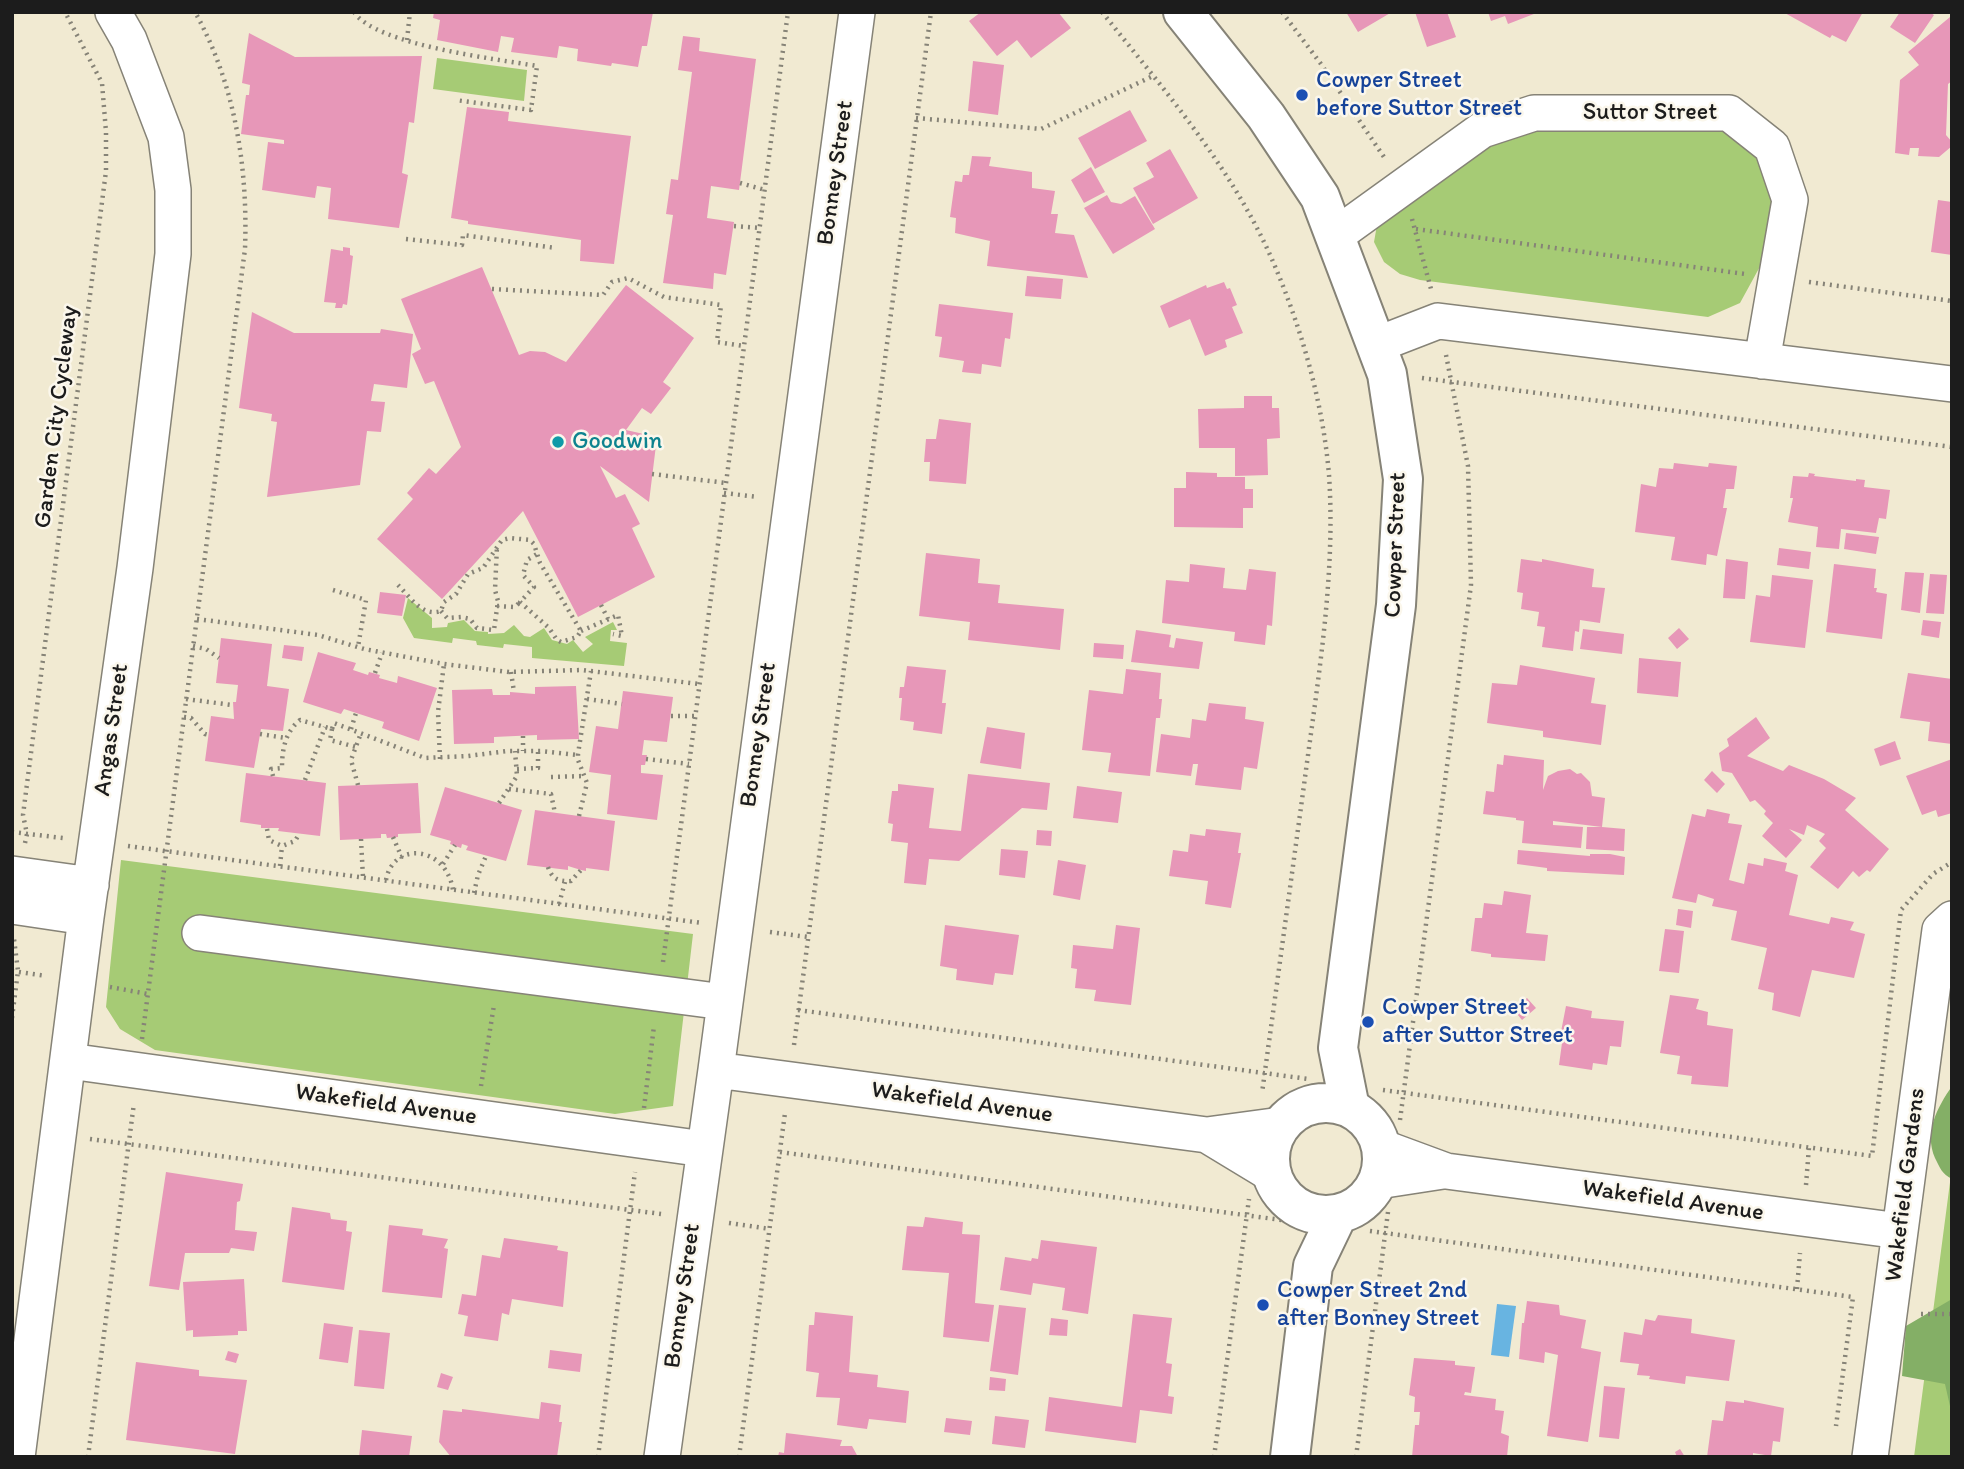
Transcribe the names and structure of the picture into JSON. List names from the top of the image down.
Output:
{
  "streets": {
    "street": [
      "Suttor Street",
      "Bonney Street",
      "Cowper Street",
      "Angas Street",
      "Wakefield Avenue",
      "Wakefield Gardens"
    ],
    "path": ["Garden City Cycleway"]
  },
  "crossings": [
    ["Suttor Street", "Cowper Street"],
    ["Bonney Street", "Wakefield Avenue"],
    ["Cowper Street", "Wakefield Avenue"],
    ["Angas Street", "Wakefield Avenue"],
    ["Wakefield Avenue", "Wakefield Gardens"]
  ],
  "places": [
    "Cowper Street before Suttor Street",
    "Goodwin",
    "Cowper Street after Suttor Street",
    "Cowper Street 2nd after Bonney Street"
  ]
}
